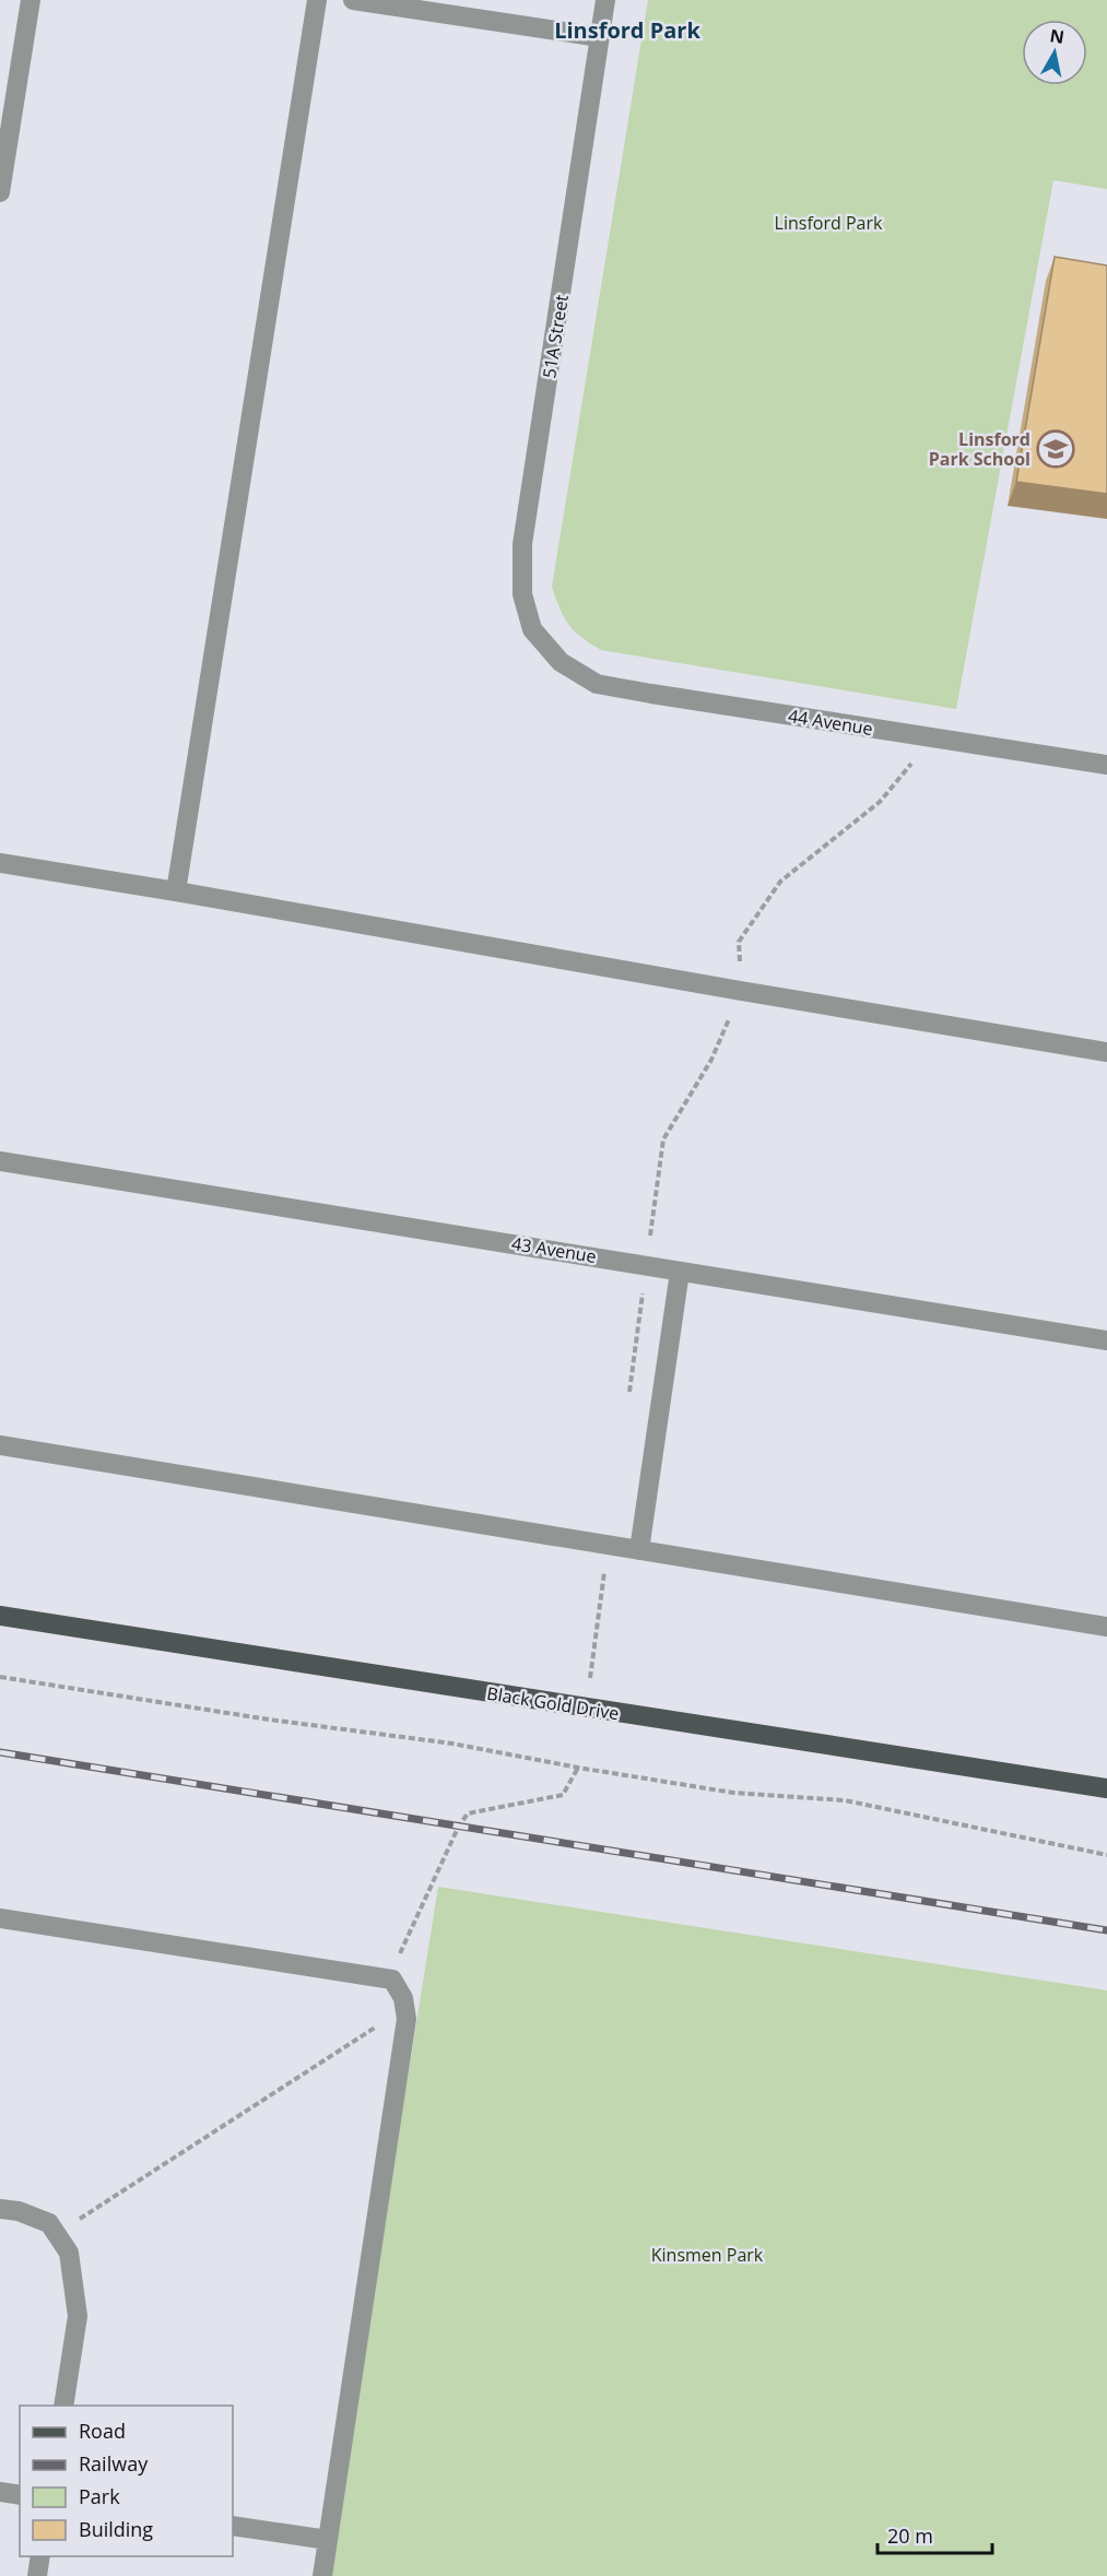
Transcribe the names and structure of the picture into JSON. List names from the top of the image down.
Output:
{
  "streets": {
    "main road": ["Black Gold Drive"],
    "street": ["51A Street", "44 Avenue", "43 Avenue"]
  },
  "crossings": [
    ["51A Street", "44 Avenue"]
  ],
  "districts": ["Linsford Park"],
  "parks": ["Linsford Park", "Kinsmen Park"],
  "places": {
    "school or university": ["Linsford Park School"]
  },
  "legend": [
    "Road",
    "Railway",
    "Park",
    "Building"
  ],
  "scale_bar": "20 m",
  "north": "top"
}
